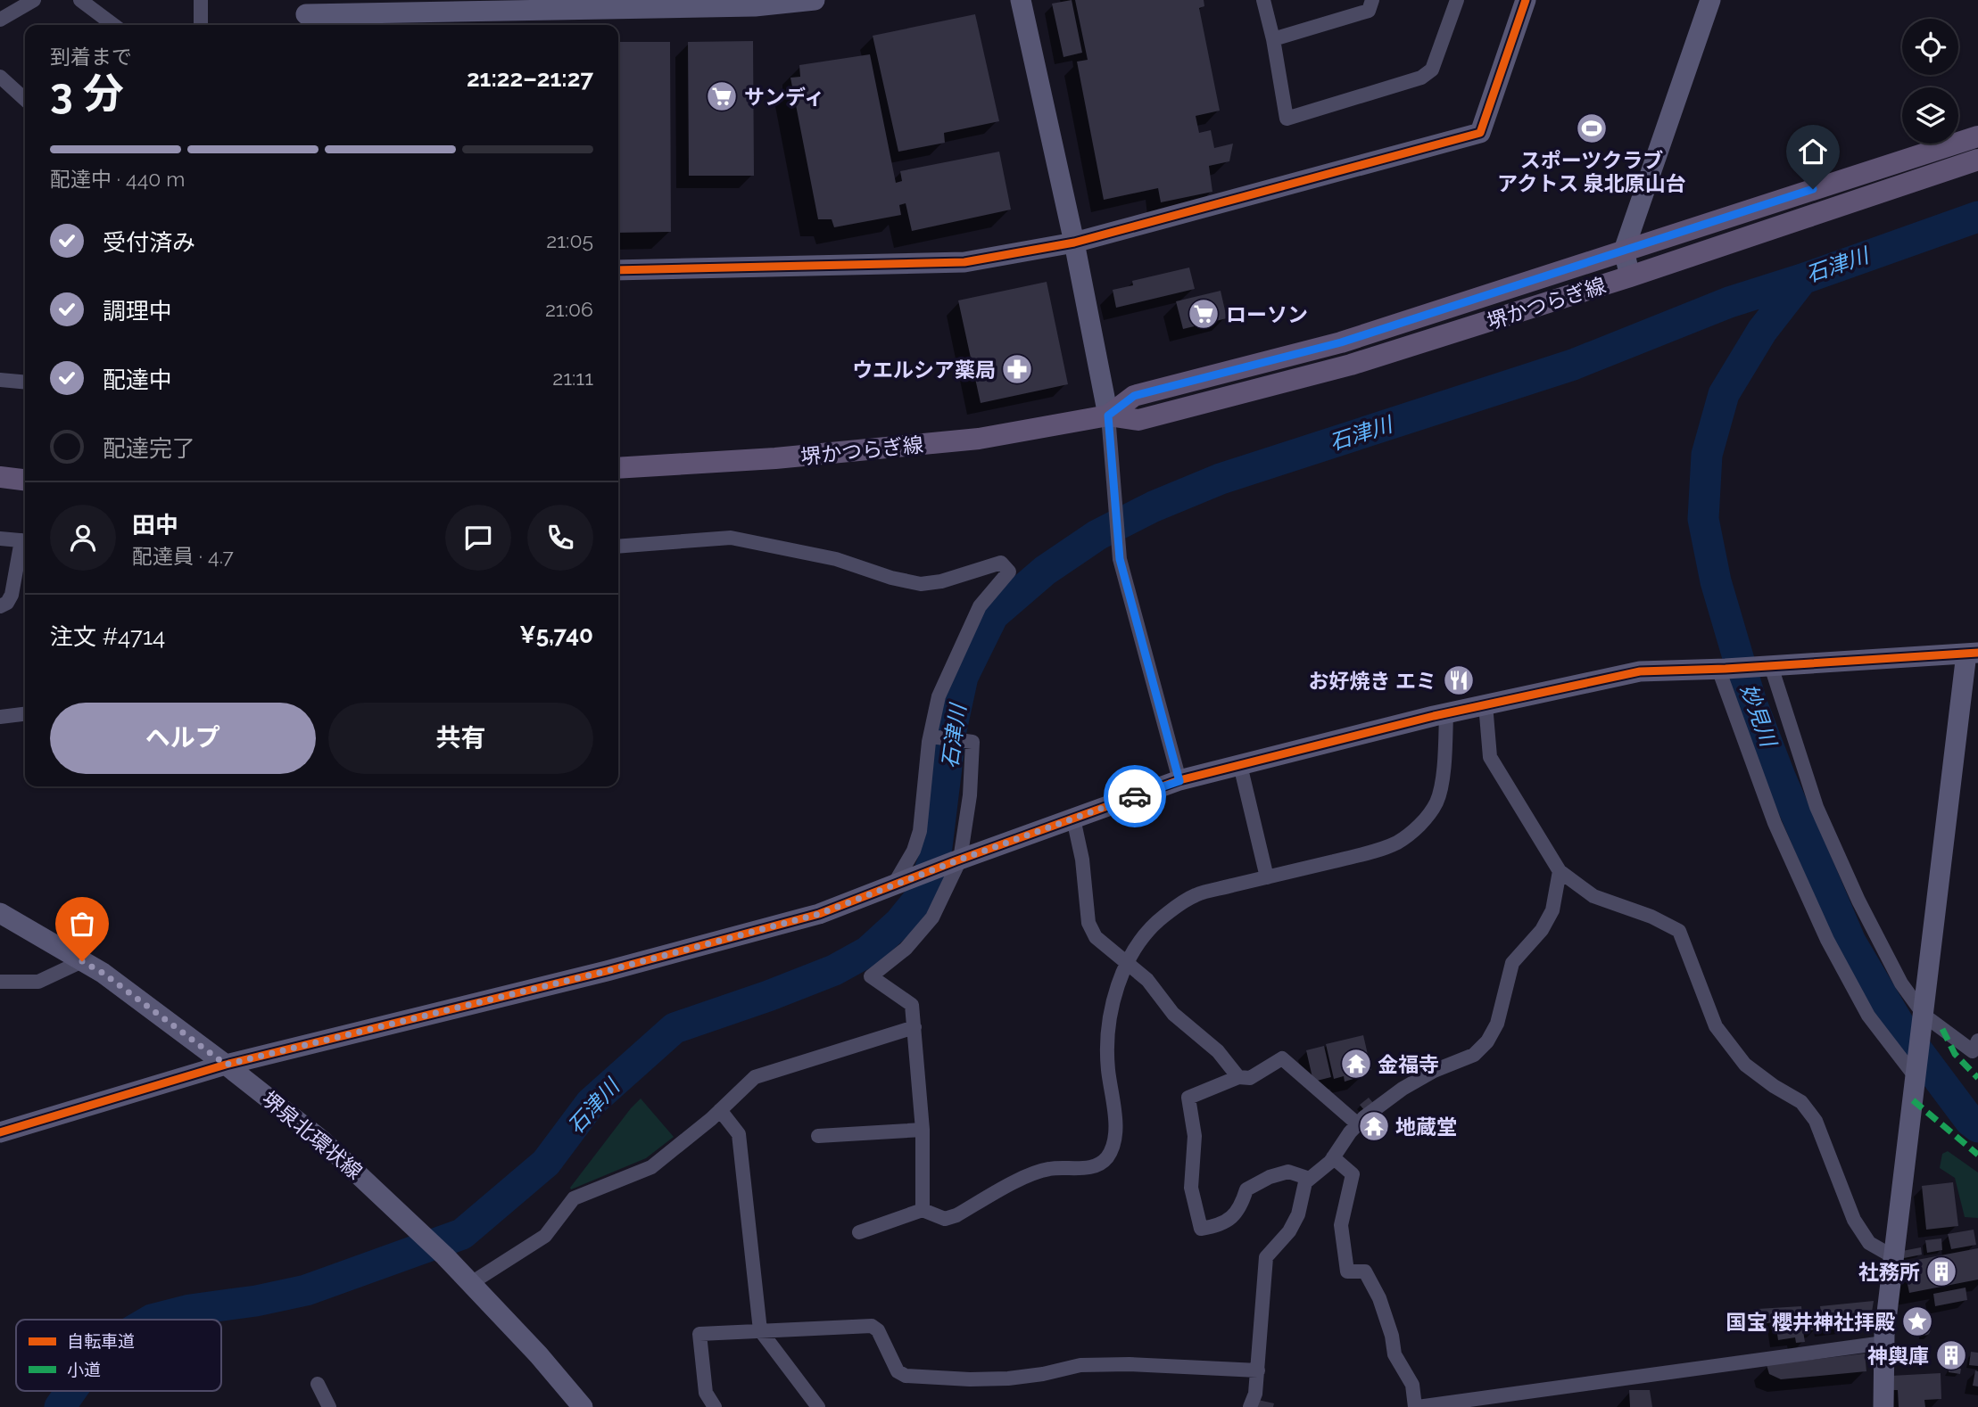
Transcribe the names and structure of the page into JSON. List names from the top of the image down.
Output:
{
  "streets": {
    "main road": ["堺かつらぎ線"],
    "street": ["堺泉北環状線"]
  },
  "water": ["石津川", "妙見川"],
  "places": {
    "supermarket": ["サンディ", "ローソン"],
    "sports": ["スポーツクラブ アクトス 泉北原山台"],
    "pharmacy": ["ウエルシア薬局"],
    "restaurant": ["お好焼き エミ"],
    "temple": ["金福寺", "地蔵堂"],
    "building": ["社務所", "神輿庫"],
    "place": ["国宝 櫻井神社拝殿"]
  },
  "legend": ["自転車道", "小道"],
  "page": {
    "heading": ["3 分", "到着まで", "21:22–21:27"],
    "panel": [
      "田中",
      "配達員 · 4.7",
      "注文 #4714",
      "¥5,740"
    ],
    "bar": "配達中 · 440 m",
    "list": [
      ["受付済み", "21:05"],
      ["調理中", "21:06"],
      ["配達中", "21:11"],
      "配達完了"
    ],
    "buttons": ["ヘルプ", "共有"]
  }
}
